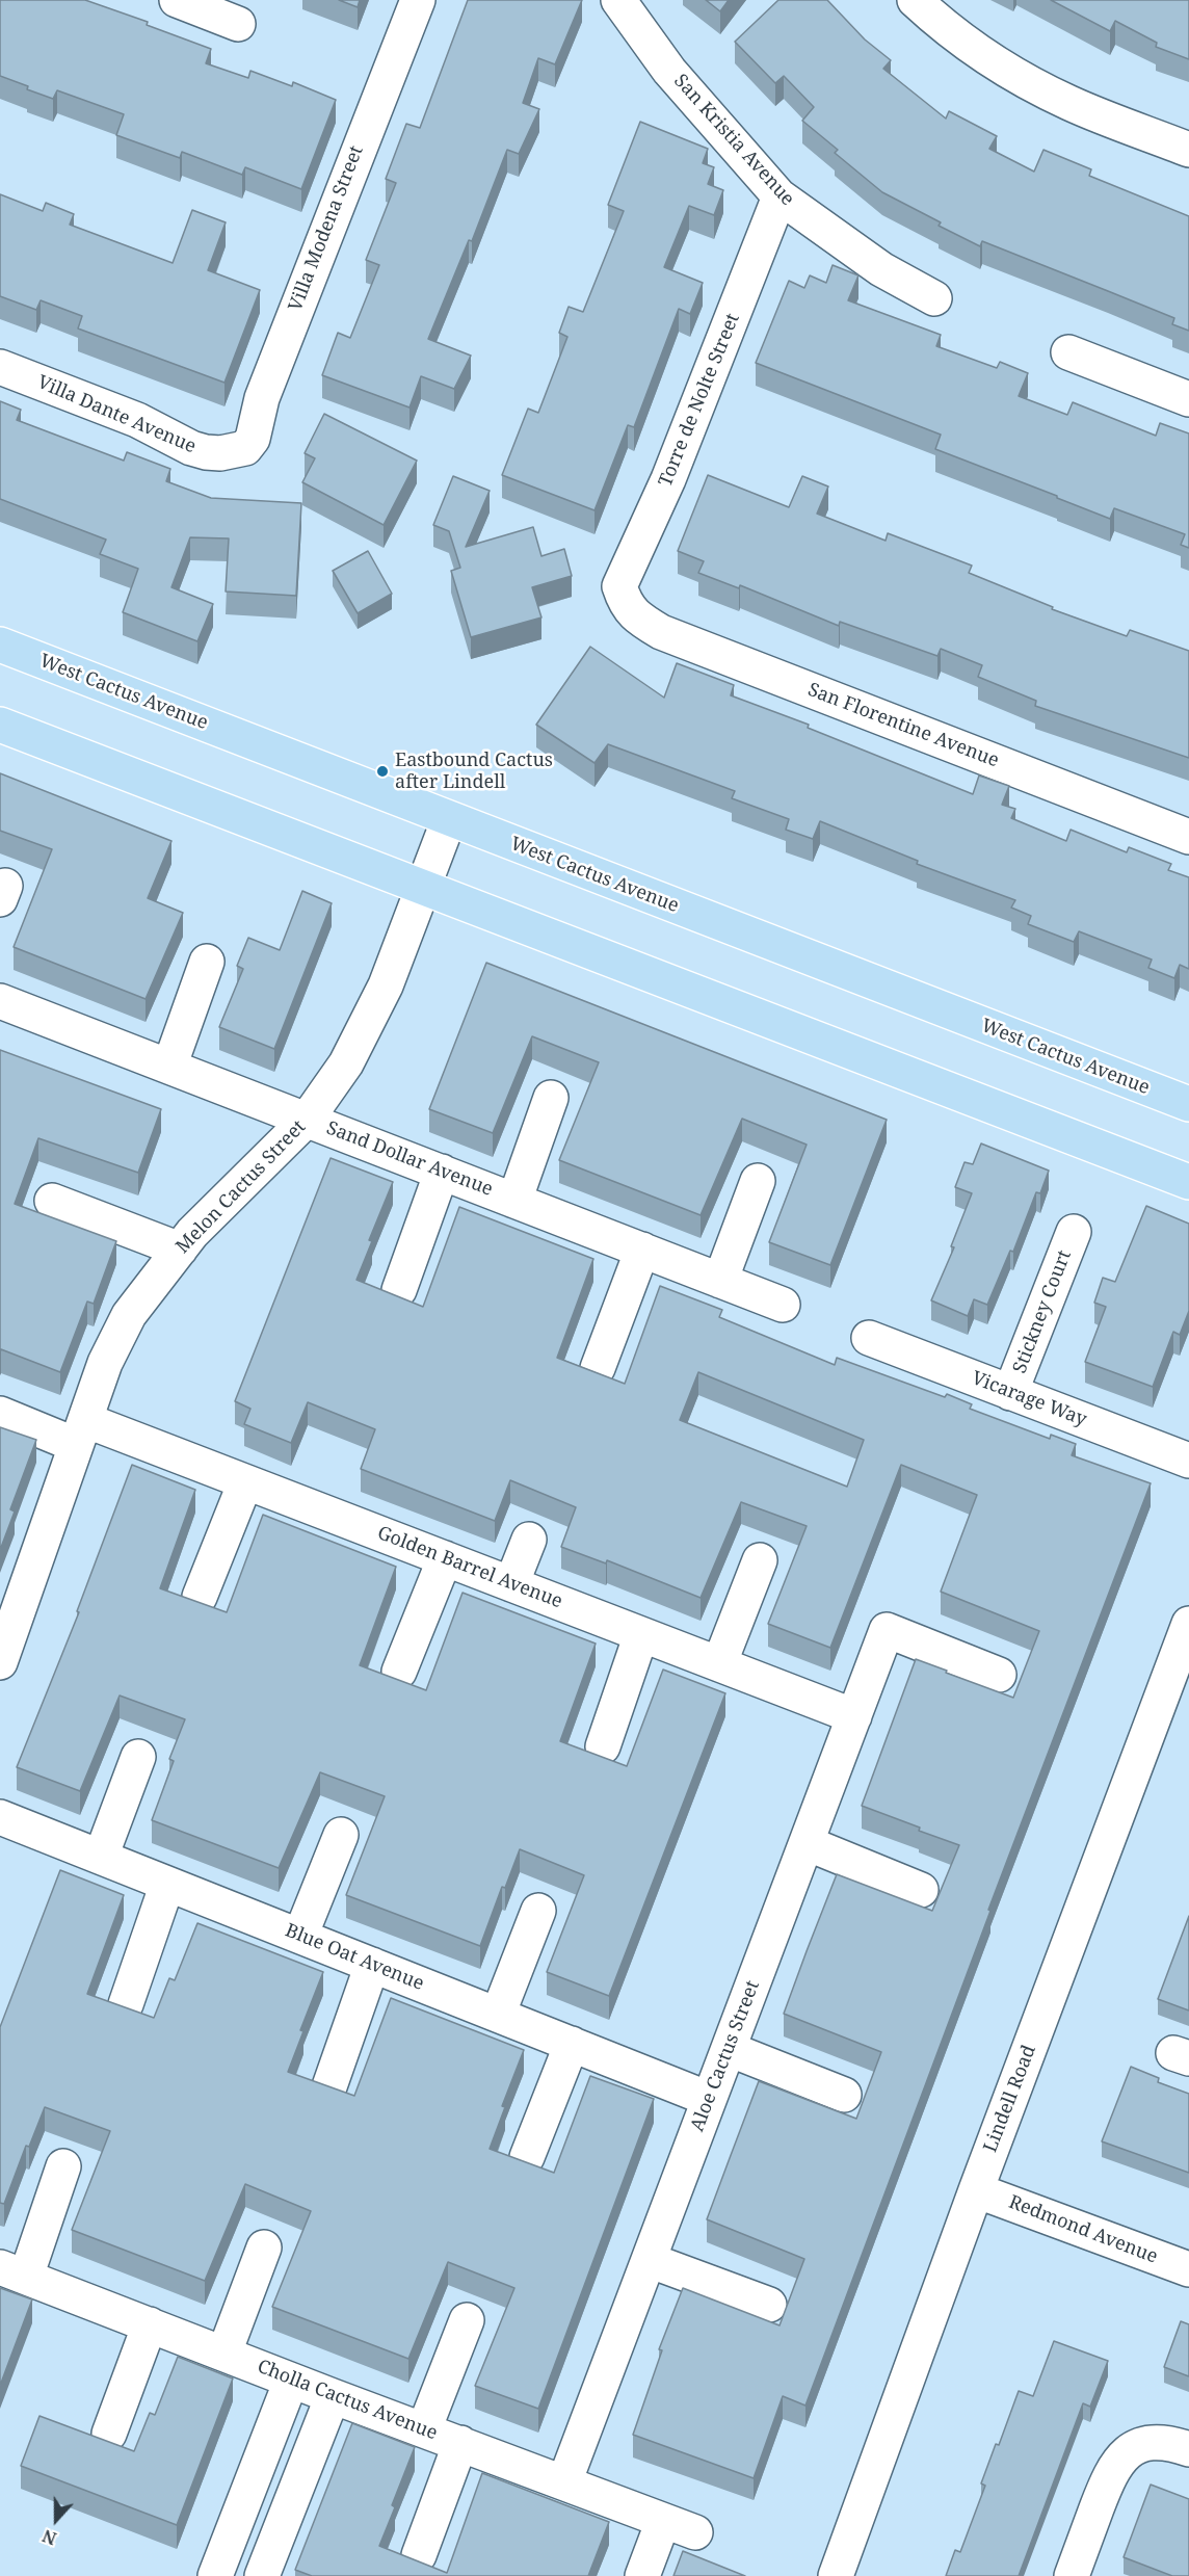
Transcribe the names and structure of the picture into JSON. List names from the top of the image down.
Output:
{
  "streets": {
    "main road": ["West Cactus Avenue"],
    "street": [
      "San Kristia Avenue",
      "Villa Modena Street",
      "Torre de Nolte Street",
      "Villa Dante Avenue",
      "San Florentine Avenue",
      "Sand Dollar Avenue",
      "Melon Cactus Street",
      "Stickney Court",
      "Vicarage Way",
      "Golden Barrel Avenue",
      "Blue Oat Avenue",
      "Aloe Cactus Street",
      "Lindell Road",
      "Redmond Avenue",
      "Cholla Cactus Avenue"
    ]
  },
  "crossings": [
    ["San Kristia Avenue", "Torre de Nolte Street"],
    ["Villa Modena Street", "Villa Dante Avenue"],
    ["Torre de Nolte Street", "San Florentine Avenue"],
    ["West Cactus Avenue", "Melon Cactus Street"],
    ["Sand Dollar Avenue", "Melon Cactus Street"],
    ["Melon Cactus Street", "Golden Barrel Avenue"],
    ["Stickney Court", "Vicarage Way"],
    ["Golden Barrel Avenue", "Aloe Cactus Street"],
    ["Blue Oat Avenue", "Aloe Cactus Street"],
    ["Aloe Cactus Street", "Cholla Cactus Avenue"],
    ["Lindell Road", "Redmond Avenue"]
  ],
  "places": ["Eastbound Cactus after Lindell"],
  "north": "bottom"
}
